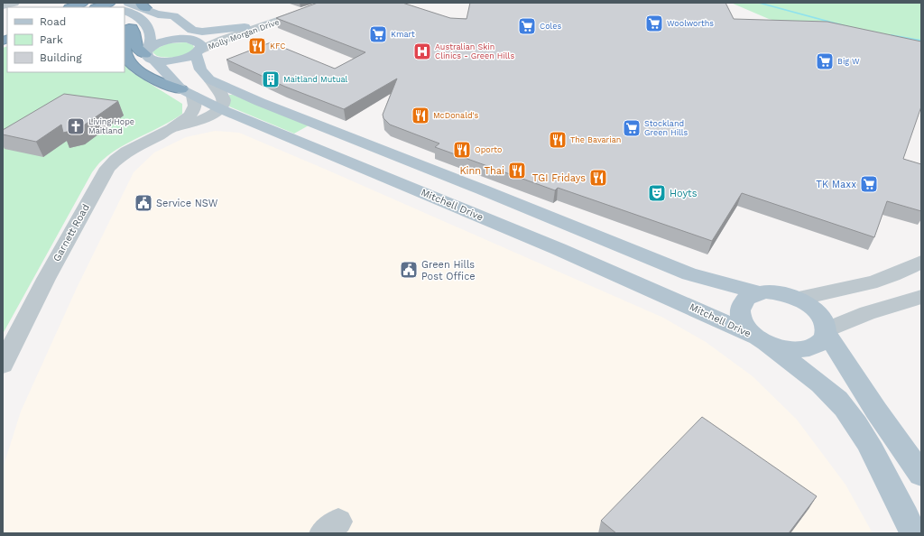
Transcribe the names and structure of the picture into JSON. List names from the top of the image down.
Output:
{
  "streets": {
    "main road": ["Mitchell Drive"],
    "street": ["Molly Morgan Drive", "Garnett Road"]
  },
  "crossings": [
    ["Mitchell Drive", "Garnett Road"]
  ],
  "places": {
    "supermarket": [
      "Woolworths",
      "Coles",
      "Kmart",
      "Big W",
      "Stockland Green Hills",
      "TK Maxx"
    ],
    "restaurant": [
      "KFC",
      "McDonald's",
      "The Bavarian",
      "Oporto",
      "Kinn Thai",
      "TGI Fridays"
    ],
    "hospital": ["Australian Skin Clinics - Green Hills"],
    "building": ["Maitland Mutual"],
    "church": ["Living Hope Maitland"],
    "theatre": ["Hoyts"],
    "public building": ["Service NSW", "Green Hills Post Office"]
  },
  "legend": ["Road", "Park", "Building"]
}
